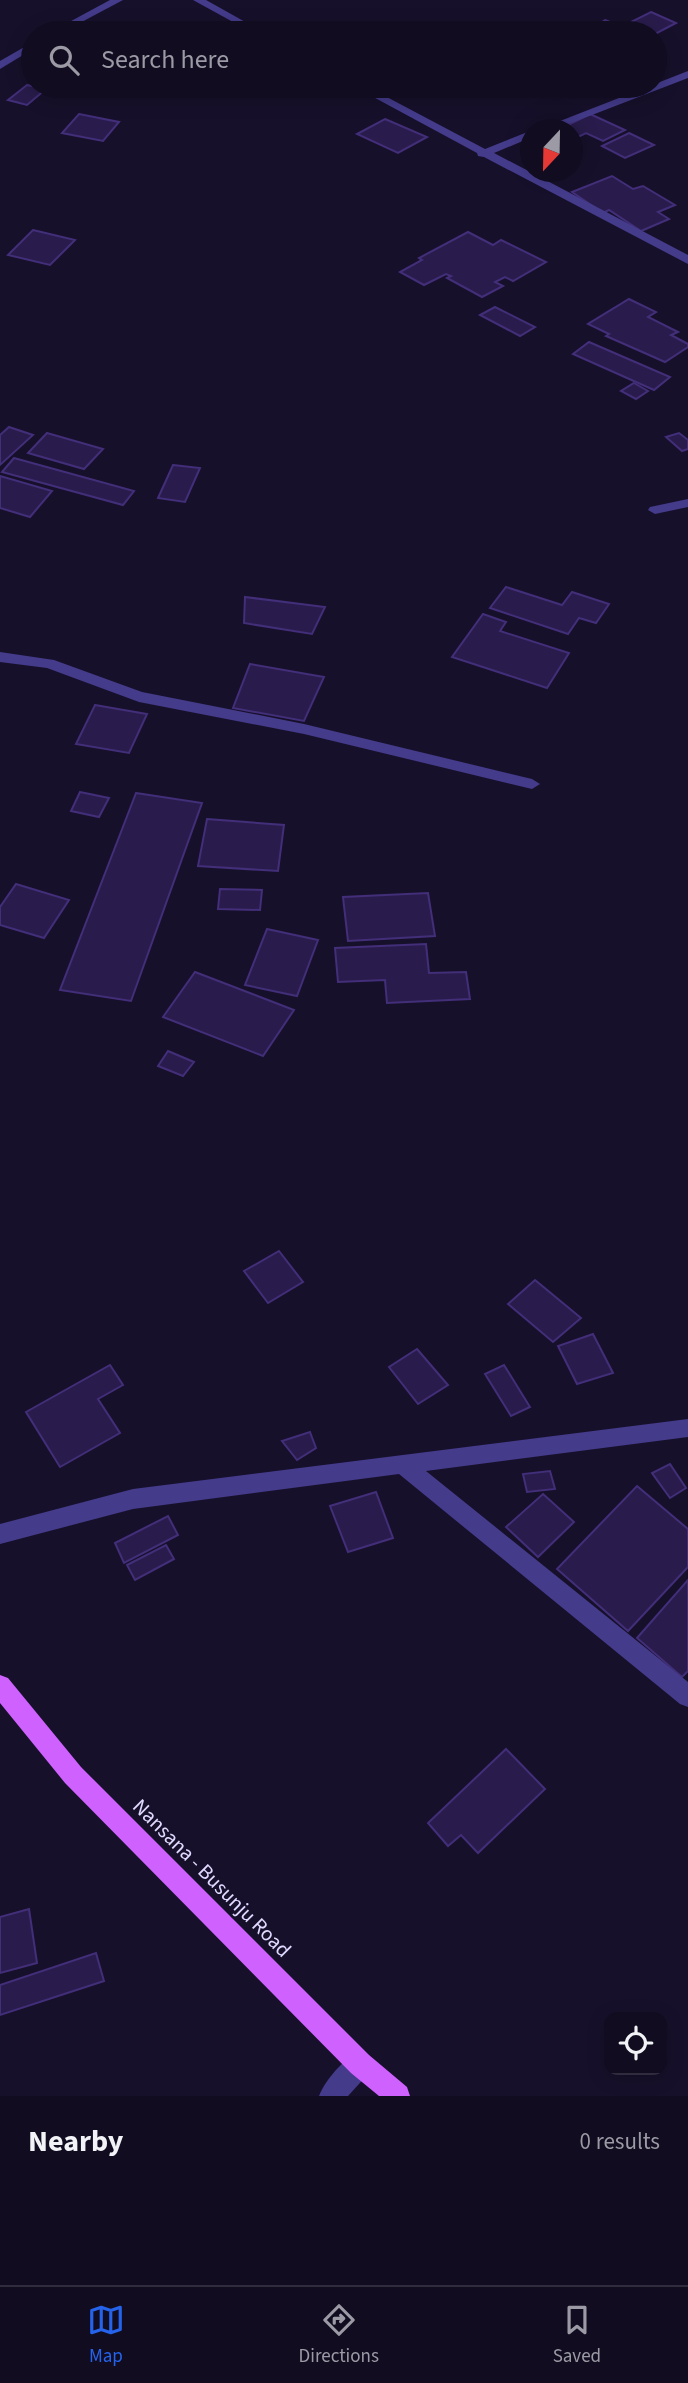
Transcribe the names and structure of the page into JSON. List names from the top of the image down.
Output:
{
  "streets": {
    "main road": ["Nansana - Busunju Road"]
  },
  "north": "bottom",
  "page": {
    "search": "Search here",
    "heading": ["Nearby", "0 results"],
    "nav": ["Map", "Directions", "Saved"]
  }
}
